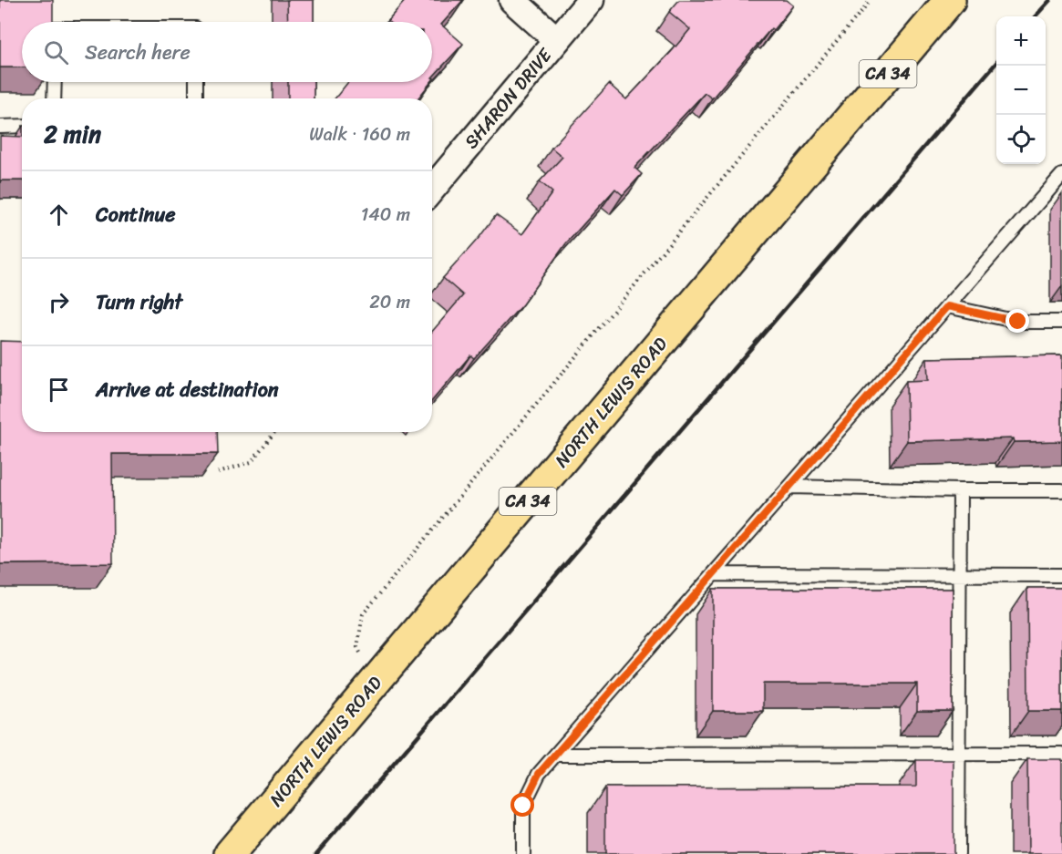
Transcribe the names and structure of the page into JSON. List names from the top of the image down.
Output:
{
  "streets": {
    "main road": ["CA 34", "NORTH LEWIS ROAD"],
    "street": ["SHARON DRIVE"]
  },
  "page": {
    "map_buttons": ["+", "−"],
    "search": "Search here",
    "heading": ["2 min", "Walk · 160 m"],
    "list": [
      ["Continue", "140 m"],
      ["Turn right", "20 m"],
      "Arrive at destination"
    ]
  }
}
